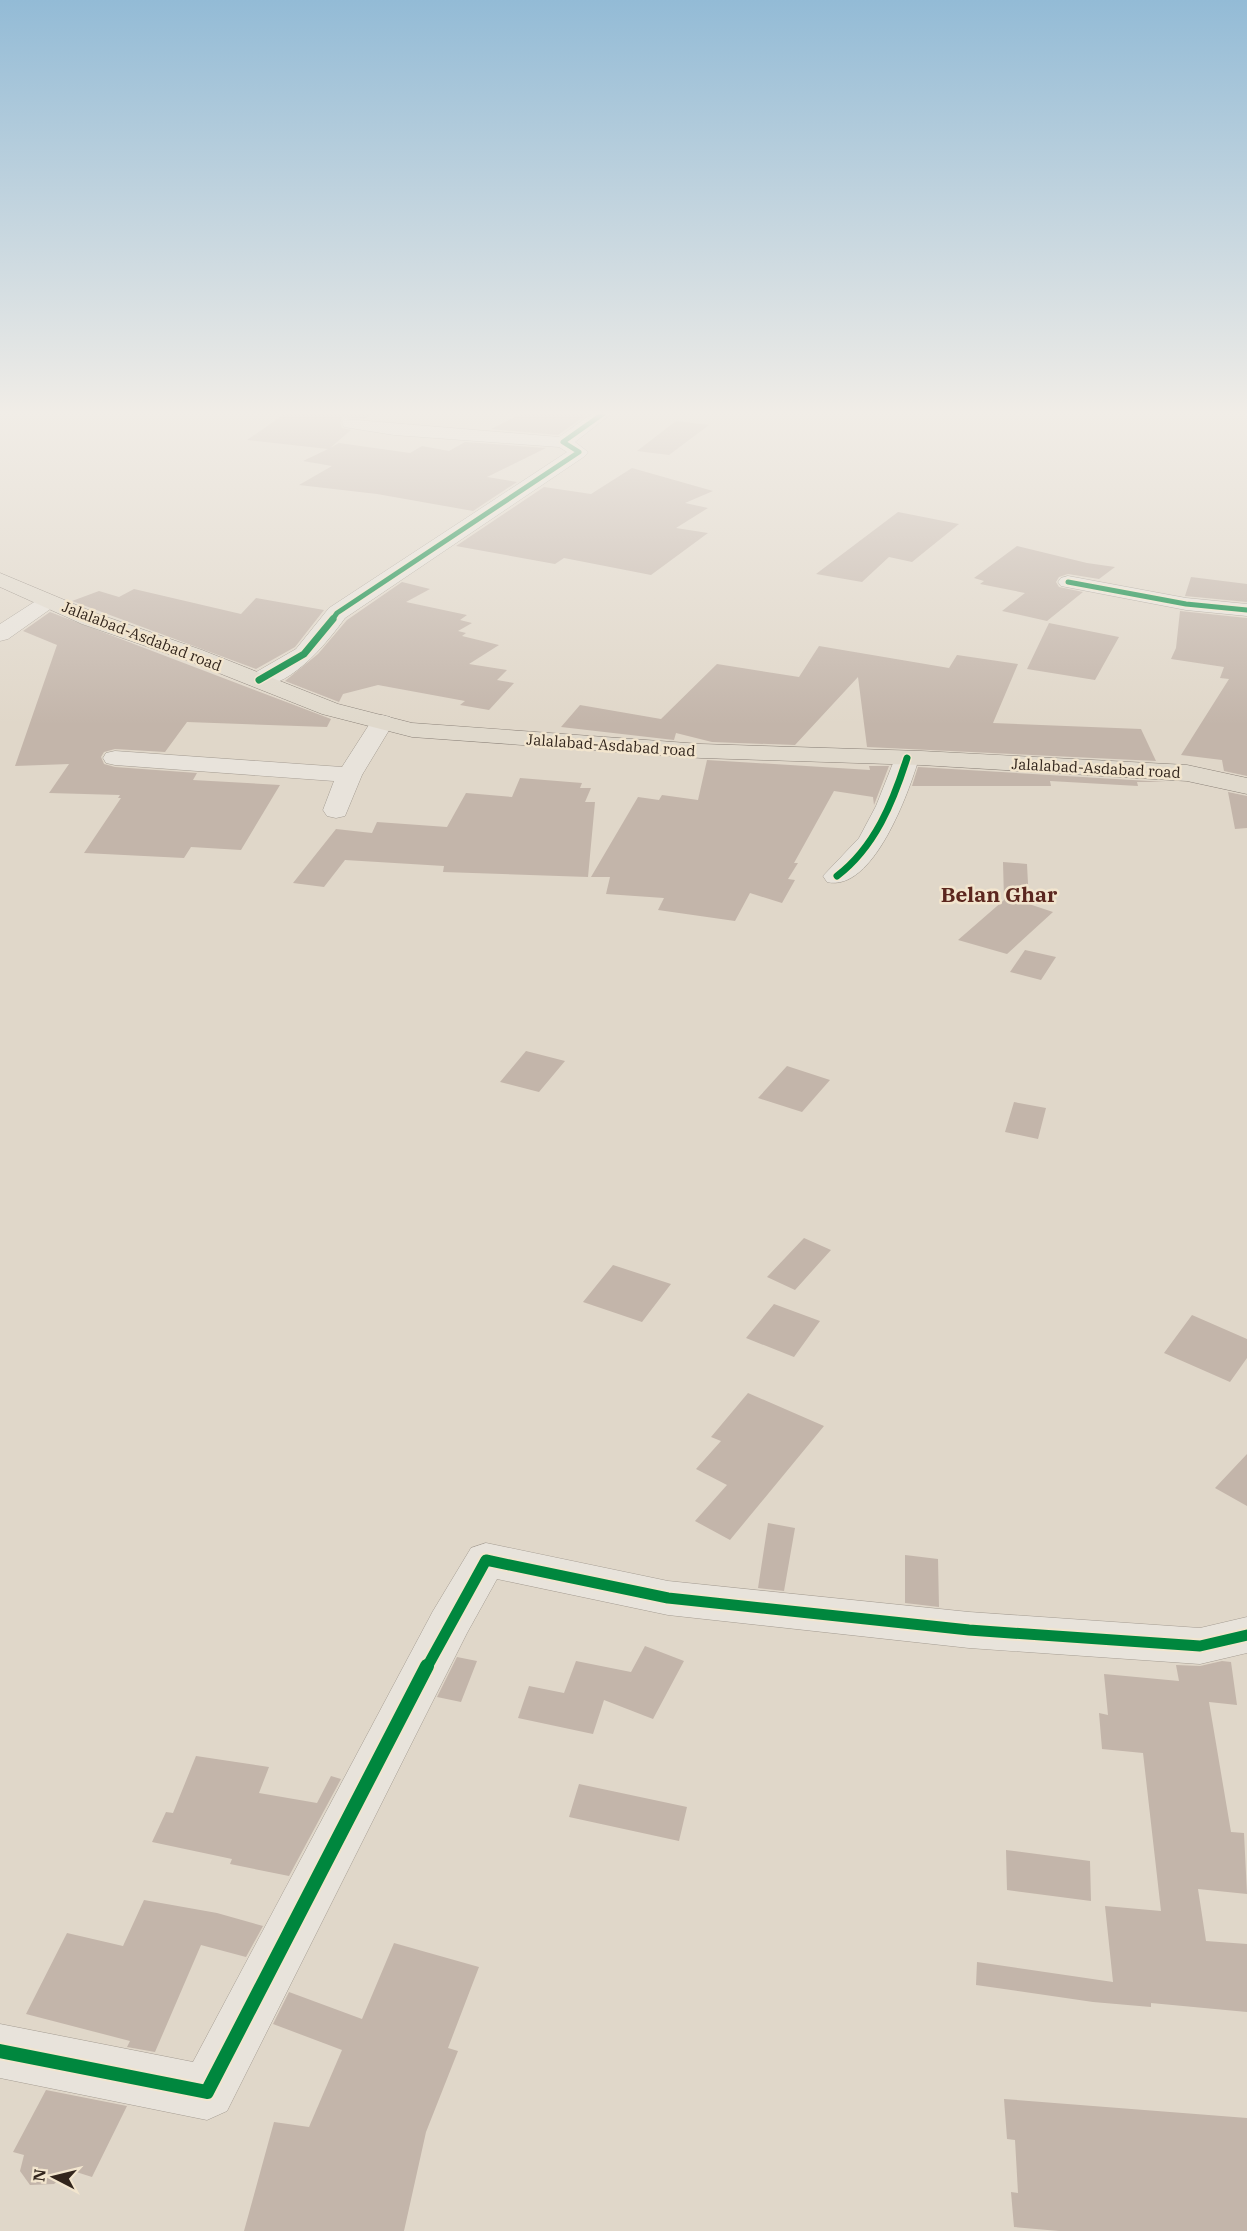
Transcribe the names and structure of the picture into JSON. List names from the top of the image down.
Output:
{
  "streets": {
    "main road": ["Jalalabad-Asdabad road"]
  },
  "districts": ["Belan Ghar"],
  "north": "left"
}
